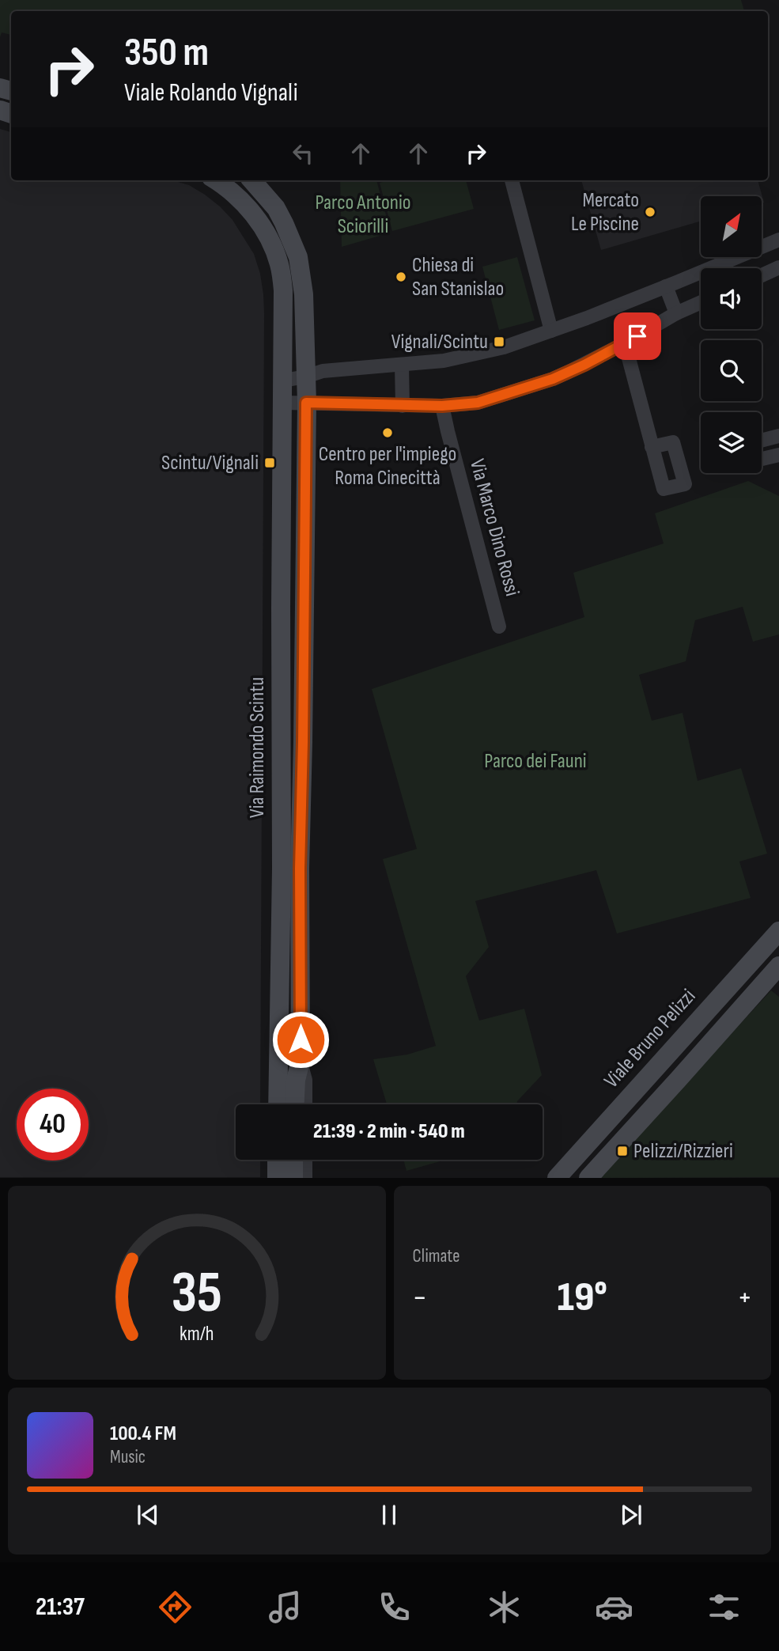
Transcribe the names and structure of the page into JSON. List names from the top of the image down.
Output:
{
  "streets": {
    "street": ["Via Marco Dino Rossi", "Via Raimondo Scintu", "Viale Bruno Pelizzi"]
  },
  "parks": ["Parco Antonio Sciorilli", "Parco dei Fauni"],
  "places": {
    "other": ["Mercato Le Piscine", "Chiesa di San Stanislao", "Centro per l'impiego Roma Cinecittà"],
    "transit": ["Vignali/Scintu", "Scintu/Vignali", "Pelizzi/Rizzieri"]
  },
  "north": "top right",
  "page": {
    "turn": ["350 m", "Viale Rolando Vignali"],
    "limit": "40",
    "trip": "21:39 · 2 min · 540 m",
    "tile": "Climate",
    "heat": ["−", "19°", "+"],
    "song": ["100.4 FM", "Music"],
    "tabs": "21:37",
    "gauge": ["35", "km/h"]
  }
}
